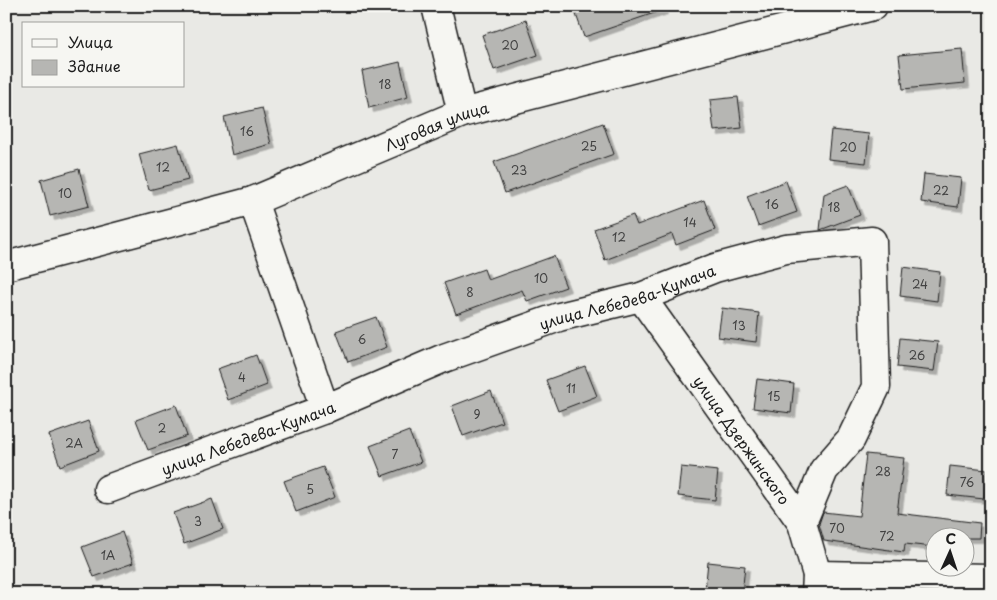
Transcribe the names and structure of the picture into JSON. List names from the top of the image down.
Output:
{
  "streets": {
    "street": ["Луговая улица", "улица Лебедева-Кумача", "улица Дзержинского"]
  },
  "crossings": [
    ["улица Лебедева-Кумача", "улица Дзержинского"]
  ],
  "house_numbers": [
    "20",
    "18",
    "16",
    "25",
    "20",
    "12",
    "23",
    "22",
    "10",
    "16",
    "18",
    "14",
    "12",
    "10",
    "24",
    "8",
    "13",
    "6",
    "26",
    "4",
    "11",
    "15",
    "9",
    "2",
    "2А",
    "7",
    "28",
    "76",
    "5",
    "3",
    "70",
    "72",
    "1А"
  ],
  "legend": ["Улица", "Здание"],
  "north": "top"
}
